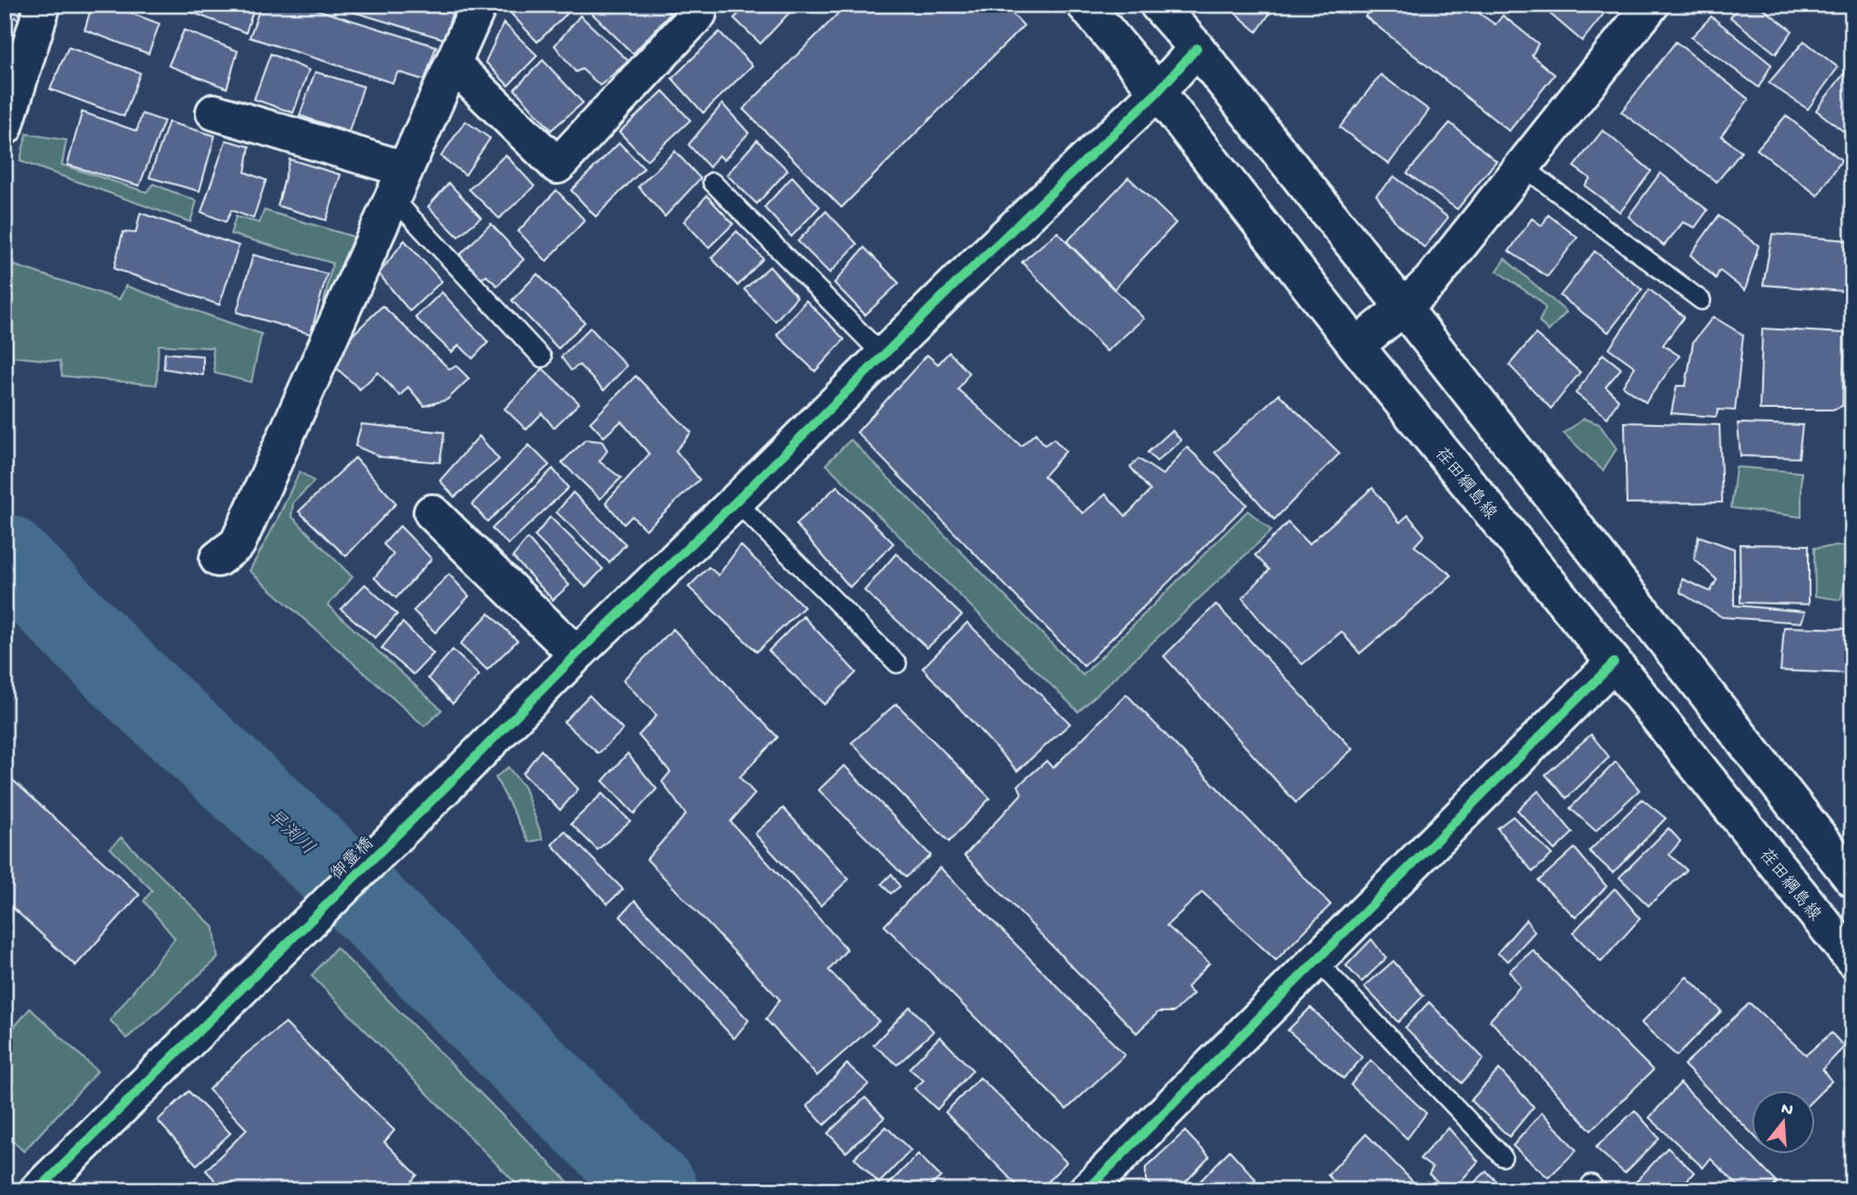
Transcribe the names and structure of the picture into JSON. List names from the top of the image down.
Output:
{
  "streets": {
    "street": ["荏田綱島線", "御霊橋"]
  },
  "crossings": [
    ["荏田綱島線", "御霊橋"]
  ],
  "water": ["早渕川"],
  "north": "top"
}
